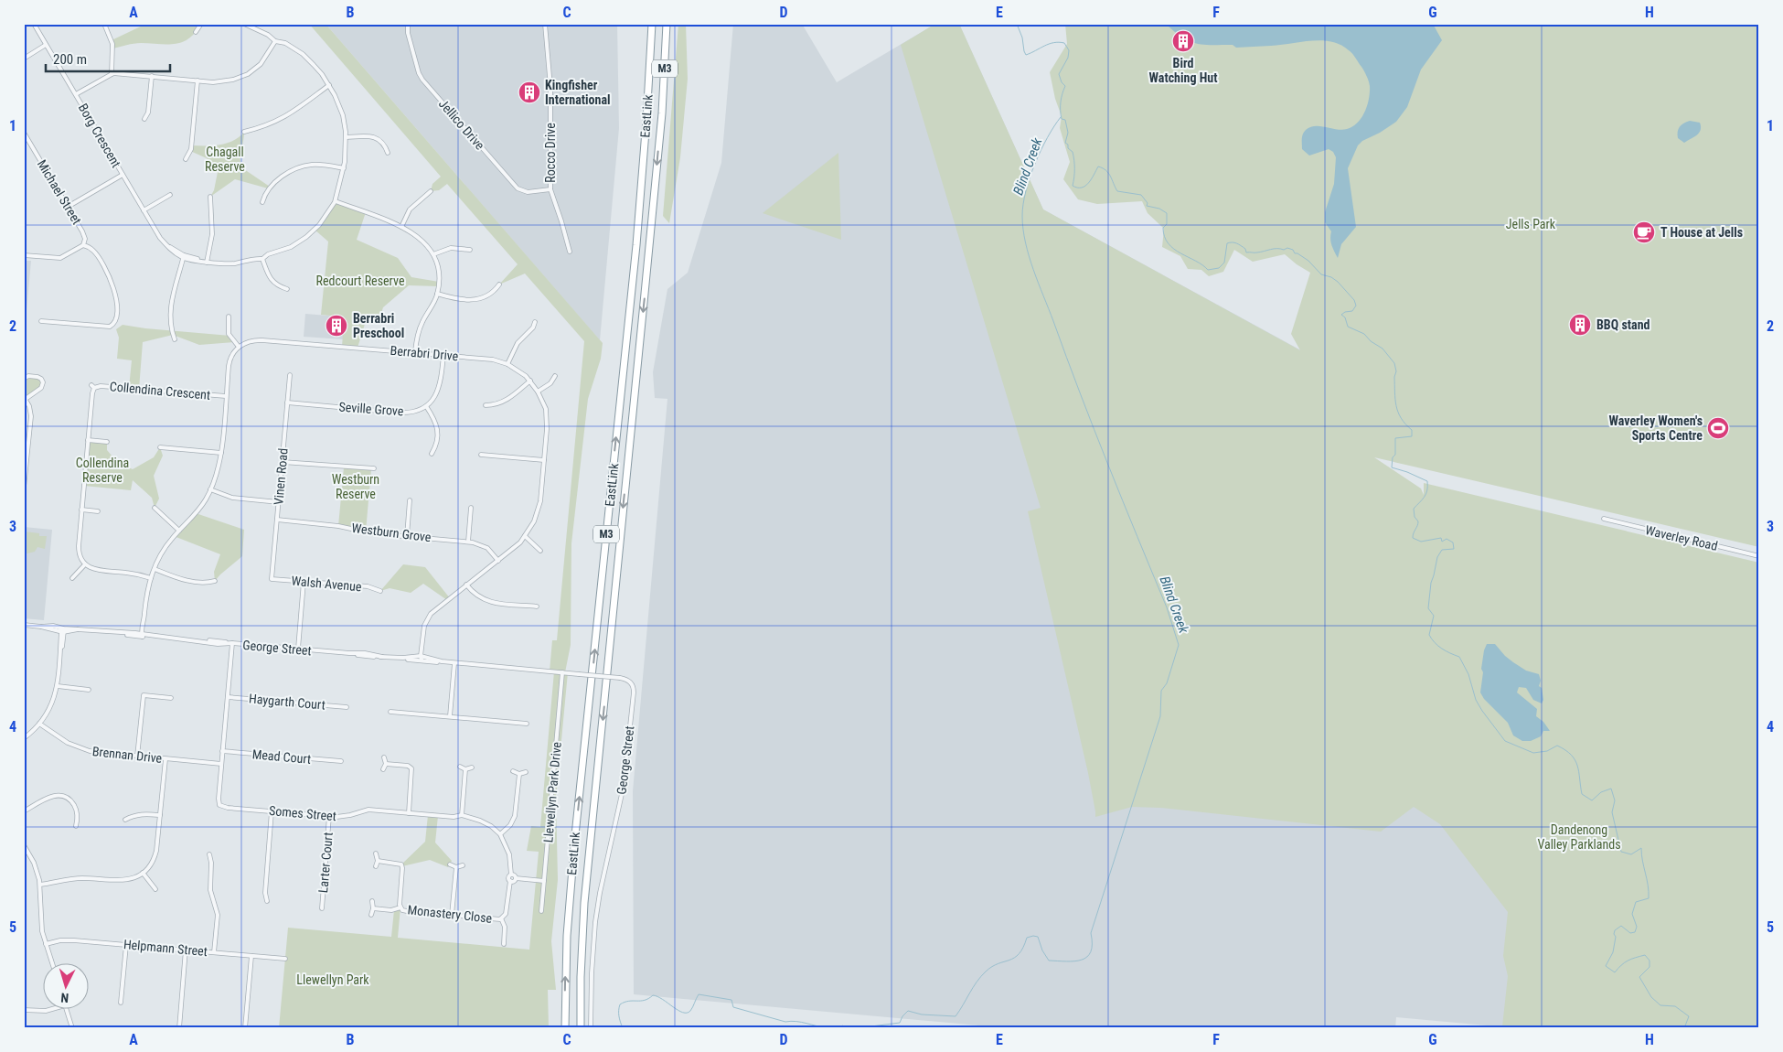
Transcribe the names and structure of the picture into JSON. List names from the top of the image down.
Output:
{
  "streets": {
    "highway": ["M3", "EastLink"],
    "street": [
      "Jellico Drive",
      "Borg Crescent",
      "Rocco Drive",
      "Michael Street",
      "Berrabri Drive",
      "Collendina Crescent",
      "Seville Grove",
      "Vinen Road",
      "Westburn Grove",
      "Waverley Road",
      "Walsh Avenue",
      "George Street",
      "Haygarth Court",
      "Brennan Drive",
      "Mead Court",
      "Llewellyn Park Drive",
      "Somes Street",
      "Larter Court",
      "Monastery Close",
      "Helpmann Street"
    ]
  },
  "crossings": [
    ["Jellico Drive", "Rocco Drive"],
    ["Berrabri Drive", "Westburn Grove"],
    ["Berrabri Drive", "George Street"],
    ["Seville Grove", "Vinen Road"],
    ["Vinen Road", "Westburn Grove"],
    ["Vinen Road", "Walsh Avenue"],
    ["George Street", "Llewellyn Park Drive"],
    ["George Street", "Somes Street"],
    ["Haygarth Court", "Somes Street"],
    ["Brennan Drive", "Somes Street"],
    ["Mead Court", "Somes Street"],
    ["Somes Street", "Larter Court"],
    ["Somes Street", "Monastery Close"]
  ],
  "water": ["Blind Creek"],
  "parks": [
    "Chagall Reserve",
    "Jells Park",
    "Redcourt Reserve",
    "Collendina Reserve",
    "Westburn Reserve",
    "Dandenong Valley Parklands",
    "Llewellyn Park"
  ],
  "places": {
    "building": [
      "Bird Watching Hut",
      "Kingfisher International",
      "BBQ stand",
      "Berrabri Preschool"
    ],
    "cafe": ["T House at Jells"],
    "sports": ["Waverley Women's Sports Centre"]
  },
  "scale_bar": "200 m",
  "north": "bottom",
  "grid": {
    "columns": [
      "A",
      "B",
      "C",
      "D",
      "E",
      "F",
      "G",
      "H"
    ],
    "rows": [
      "1",
      "2",
      "3",
      "4",
      "5"
    ]
  }
}
